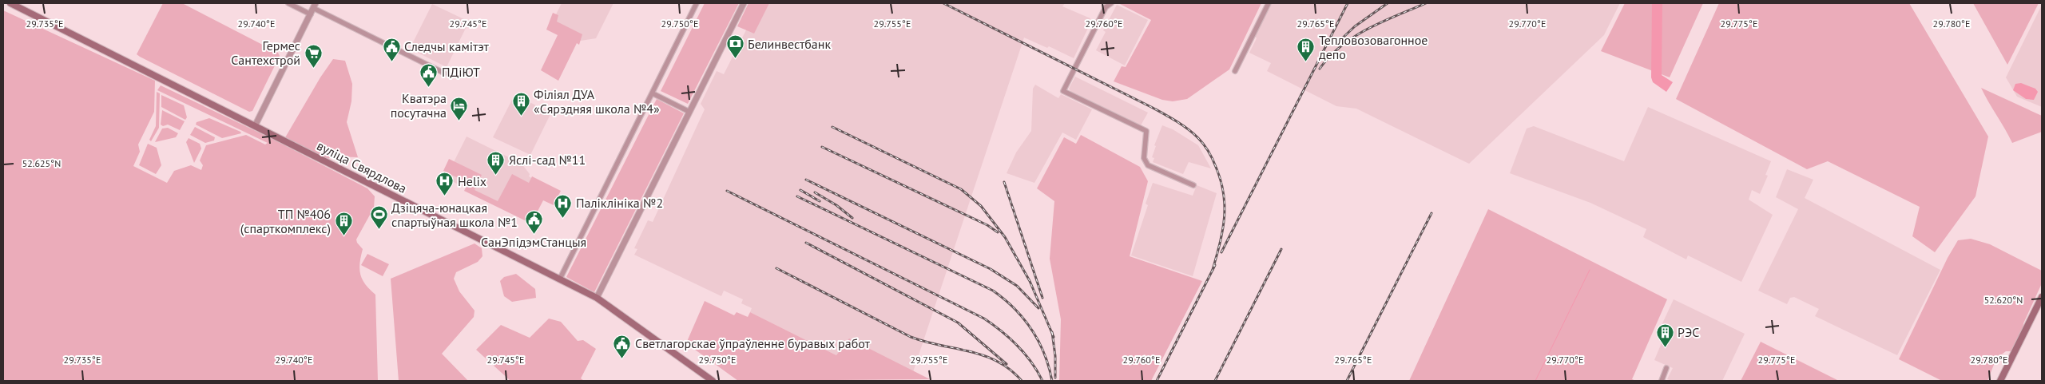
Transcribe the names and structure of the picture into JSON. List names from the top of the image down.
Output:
{
  "streets": {
    "main road": ["вуліца Свярдлова"]
  },
  "places": {
    "bank": ["Белинвестбанк"],
    "public building": [
      "Следчы камітэт",
      "ПДіЮТ",
      "СанЭпідэмСтанцыя",
      "Светлагорскае ўпраўленне буравых работ"
    ],
    "building": [
      "Тепловозовагонное депо",
      "Філіял ДУА «Сярэдняя школа №4»",
      "Яслі-сад №11",
      "ТП №406 (спарткомплекс)",
      "РЭС"
    ],
    "supermarket": ["Гермес Сантехстрой"],
    "hotel": ["Кватэра посутачна"],
    "hospital": ["Helix", "Паліклініка №2"],
    "sports": ["Дзіцяча-юнацкая спартыўная школа №1"]
  },
  "coordinates": [
    "29.735°E",
    "29.740°E",
    "29.745°E",
    "29.750°E",
    "29.755°E",
    "29.760°E",
    "29.765°E",
    "29.770°E",
    "29.775°E",
    "29.780°E",
    "52.625°N",
    "52.620°N"
  ]
}
